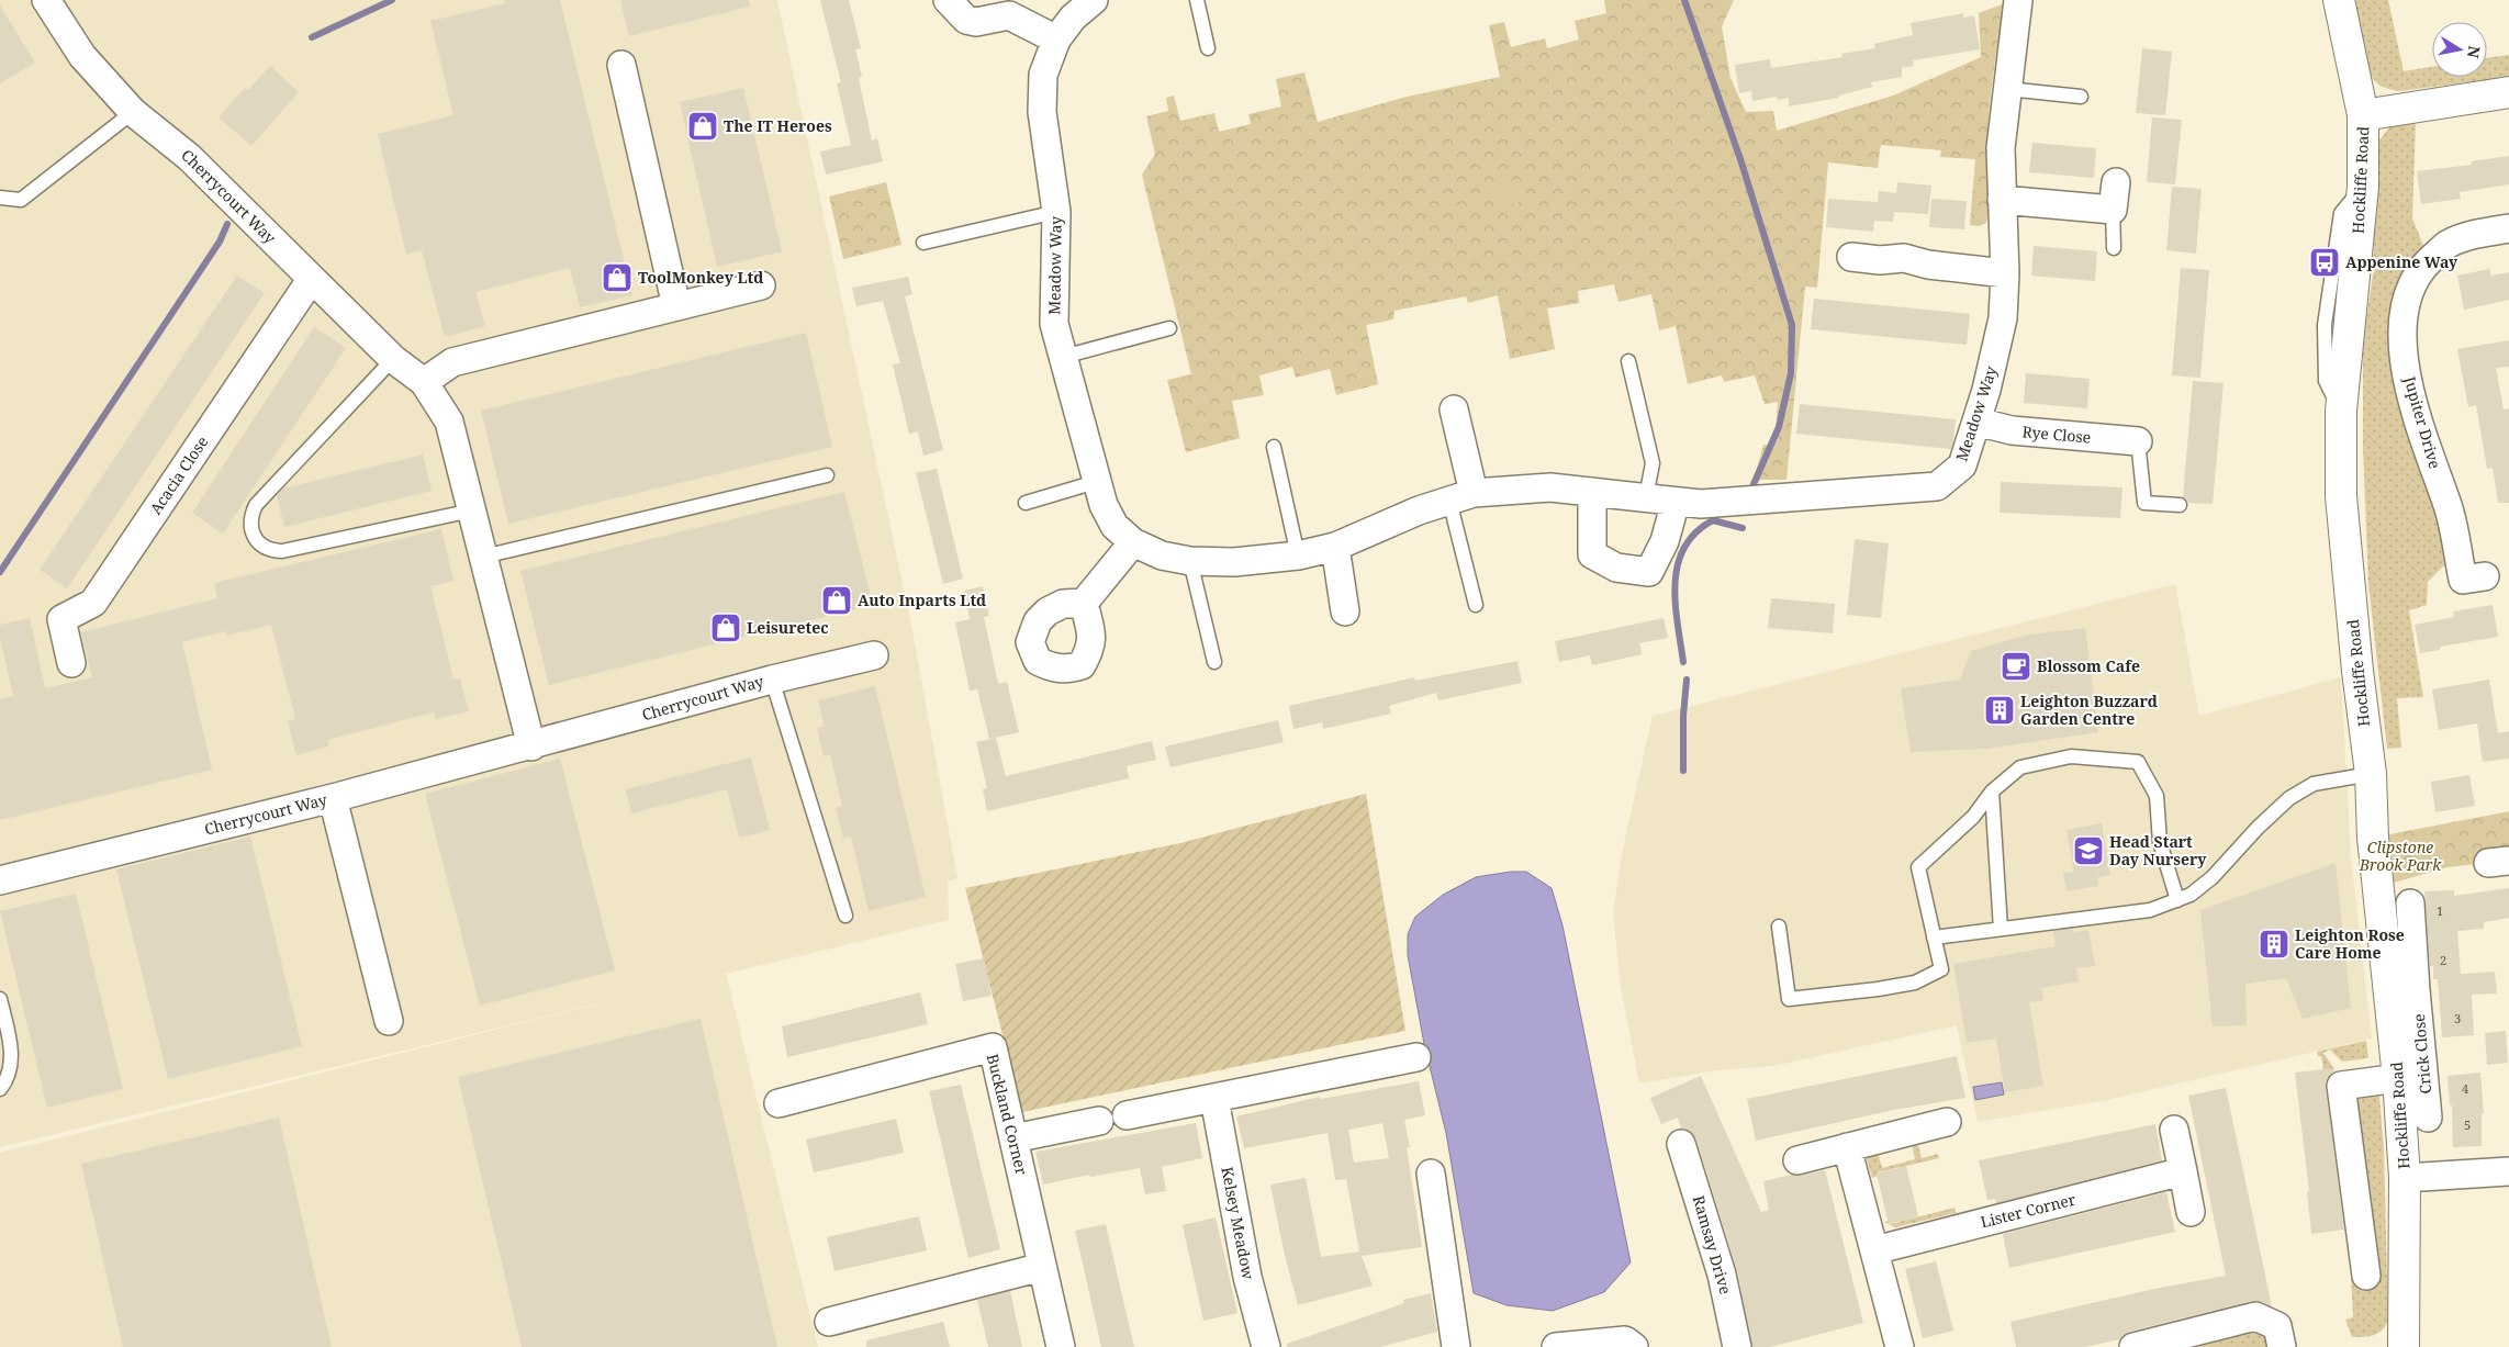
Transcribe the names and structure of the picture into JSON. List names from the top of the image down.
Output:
{
  "streets": {
    "main road": ["Hockliffe Road"],
    "street": [
      "Cherrycourt Way",
      "Meadow Way",
      "Jupiter Drive",
      "Rye Close",
      "Acacia Close",
      "Crick Close",
      "Buckland Corner",
      "Lister Corner",
      "Kelsey Meadow",
      "Ramsay Drive"
    ]
  },
  "crossings": [
    ["Hockliffe Road", "Crick Close"],
    ["Cherrycourt Way", "Acacia Close"],
    ["Meadow Way", "Rye Close"]
  ],
  "parks": ["Clipstone Brook Park"],
  "places": {
    "shop": [
      "The IT Heroes",
      "ToolMonkey Ltd",
      "Auto Inparts Ltd",
      "Leisuretec"
    ],
    "bus stop": ["Appenine Way"],
    "cafe": ["Blossom Cafe"],
    "building": ["Leighton Buzzard Garden Centre", "Leighton Rose Care Home"],
    "school or university": ["Head Start Day Nursery"]
  },
  "house_numbers": [
    "1",
    "2",
    "3",
    "4",
    "5"
  ],
  "north": "right"
}
